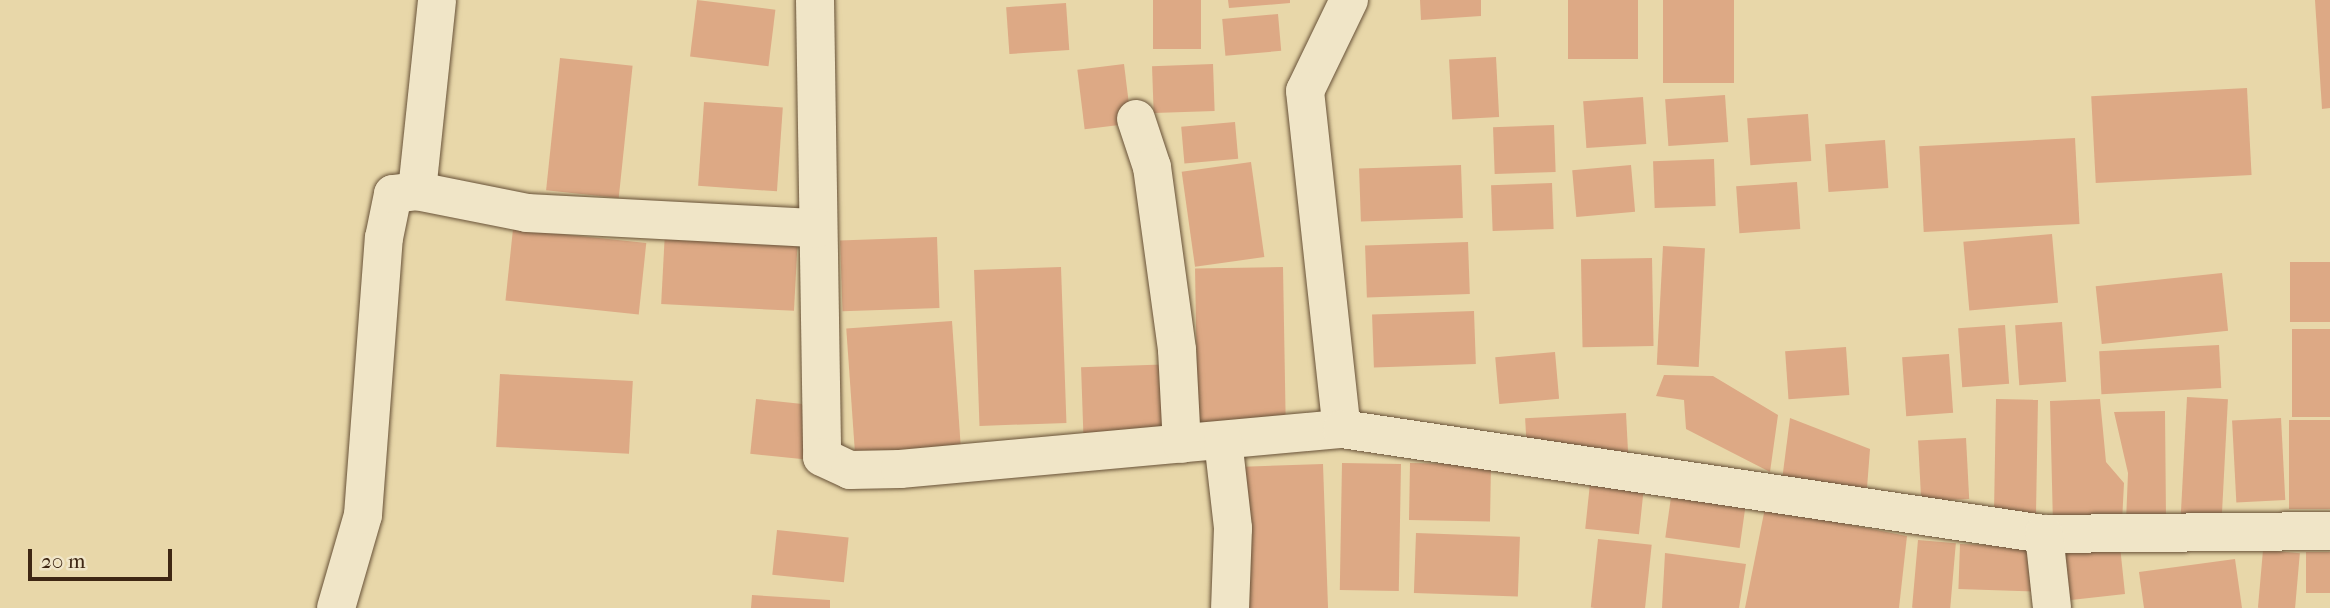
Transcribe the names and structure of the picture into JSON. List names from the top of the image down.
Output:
{
  "scale_bar": "20 m"
}
